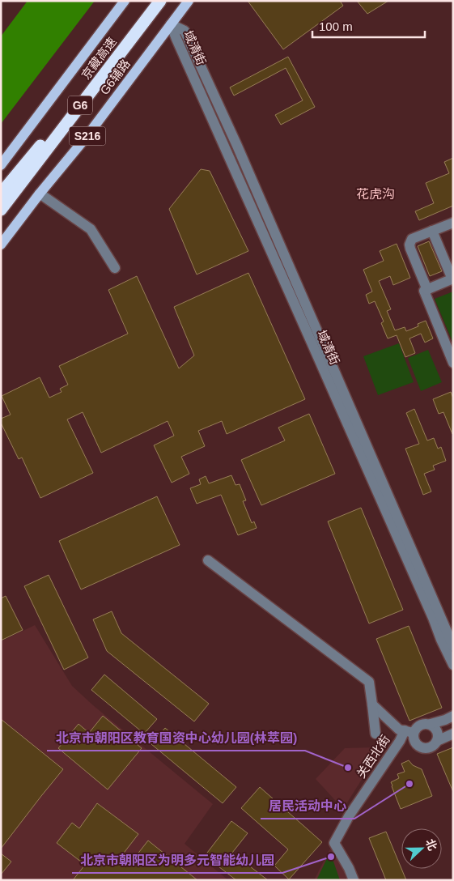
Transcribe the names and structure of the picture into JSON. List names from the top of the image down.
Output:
{
  "streets": {
    "highway": ["京藏高速", "G6"],
    "main road": ["G6辅路", "S216"],
    "street": ["域清街", "关西北街"]
  },
  "crossings": [
    ["域清街", "G6辅路"]
  ],
  "districts": ["花虎沟"],
  "places": ["北京市朝阳区教育国资中心幼儿园(林萃园)", "居民活动中心", "北京市朝阳区为明多元智能幼儿园"],
  "scale_bar": "100 m",
  "north": "right"
}
